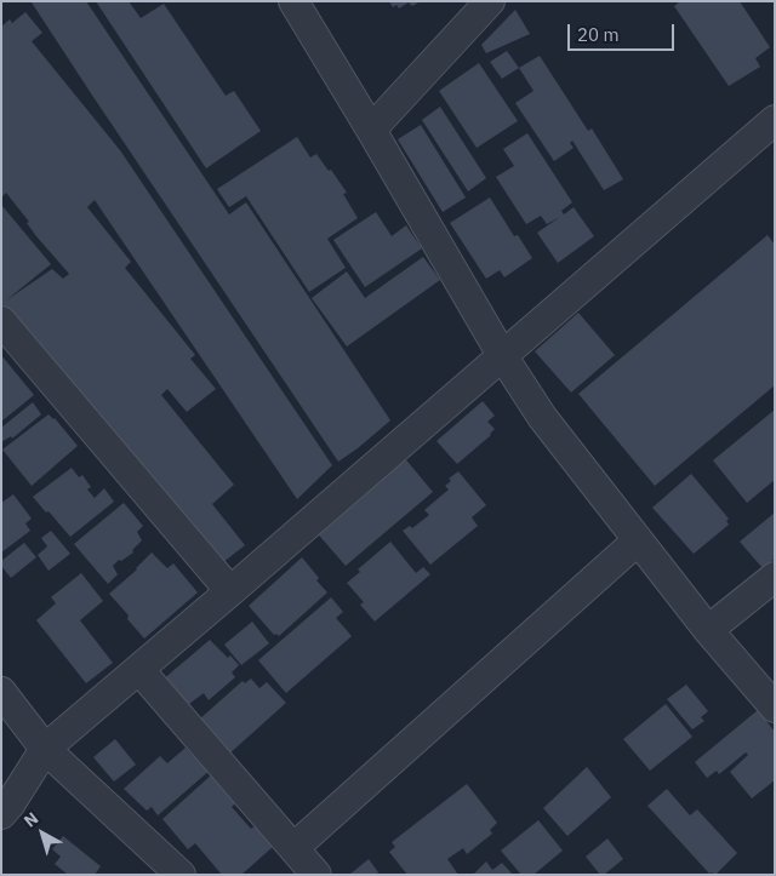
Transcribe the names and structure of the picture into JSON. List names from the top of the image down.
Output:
{
  "scale_bar": "20 m",
  "north": "top left"
}
